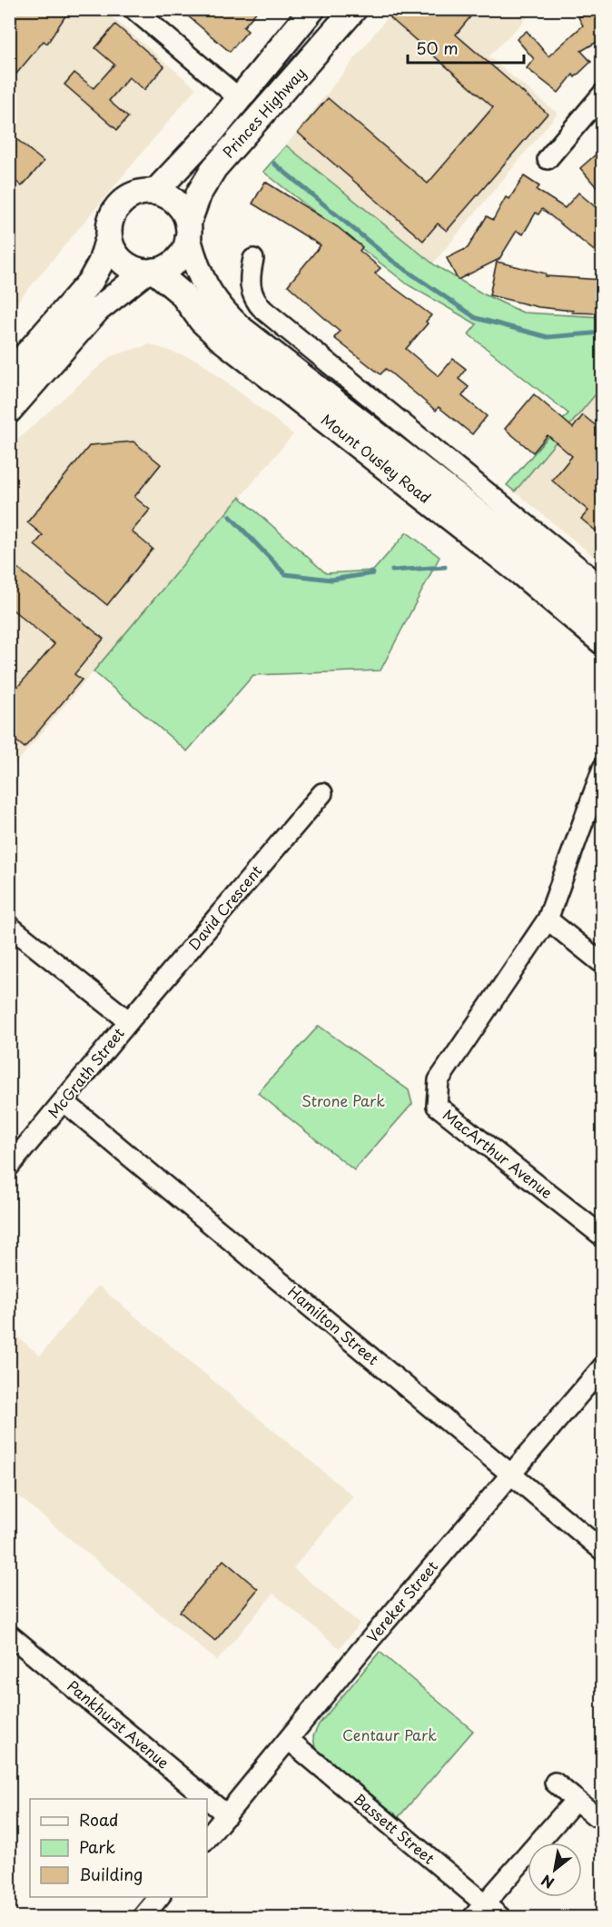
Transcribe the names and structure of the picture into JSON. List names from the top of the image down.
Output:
{
  "streets": {
    "main road": ["Princes Highway", "Mount Ousley Road"],
    "street": [
      "David Crescent",
      "McGrath Street",
      "MacArthur Avenue",
      "Hamilton Street",
      "Vereker Street",
      "Pankhurst Avenue",
      "Bassett Street"
    ]
  },
  "crossings": [
    ["Princes Highway", "Mount Ousley Road"],
    ["David Crescent", "McGrath Street"],
    ["McGrath Street", "Hamilton Street"],
    ["Hamilton Street", "Vereker Street"],
    ["Vereker Street", "Pankhurst Avenue"],
    ["Vereker Street", "Bassett Street"]
  ],
  "parks": ["Strone Park", "Centaur Park"],
  "legend": ["Road", "Park", "Building"],
  "scale_bar": "50 m",
  "north": "bottom left"
}
